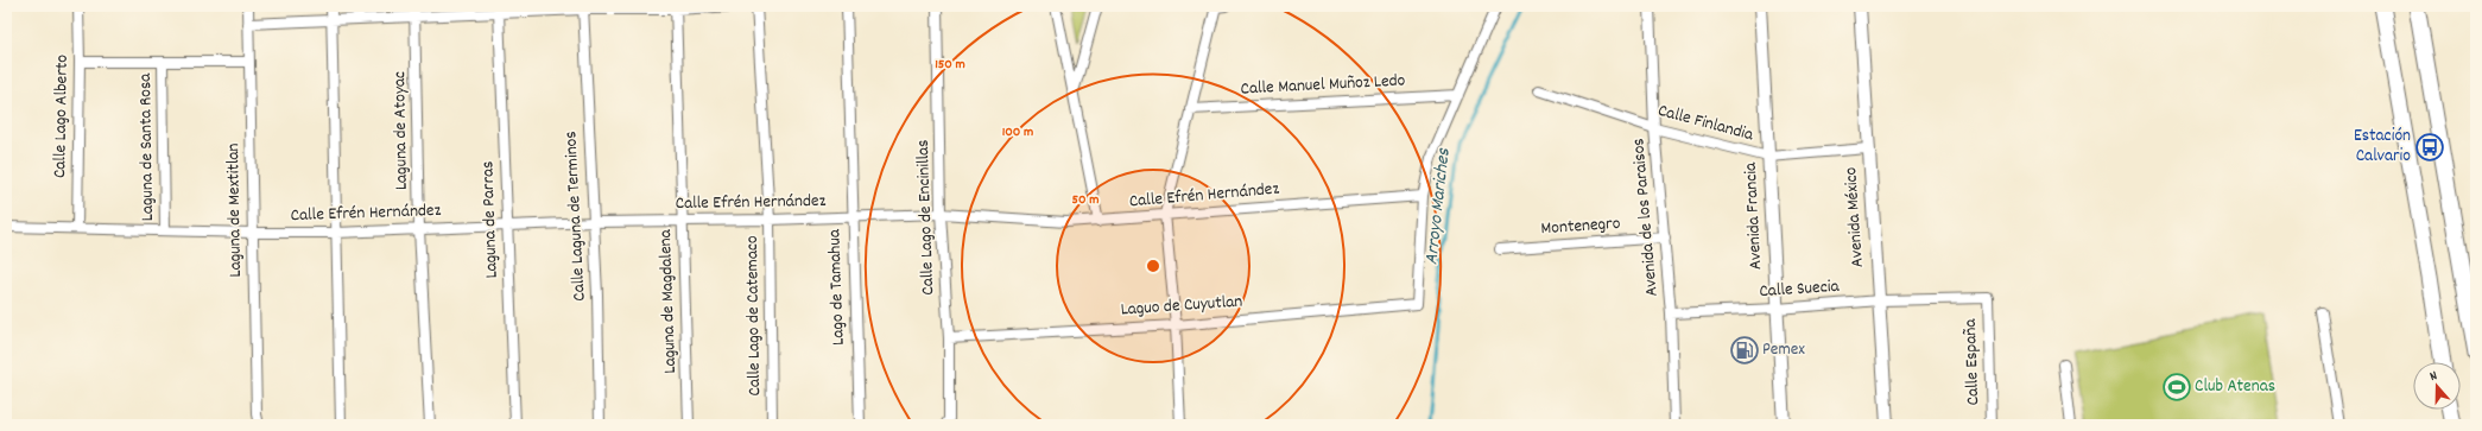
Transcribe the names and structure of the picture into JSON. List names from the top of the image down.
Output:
{
  "streets": {
    "street": [
      "Calle Manuel Muñoz Ledo",
      "Calle Lago Alberto",
      "Calle Finlandia",
      "Laguna de Atoyac",
      "Laguna de Santa Rosa",
      "Calle Efrén Hernández",
      "Laguna de Mextitlan",
      "Calle Laguna de Terminos",
      "Avenida Francia",
      "Calle Lago de Encinillas",
      "Avenida de los Paraisos",
      "Avenida México",
      "Laguna de Parras",
      "Montenegro",
      "Lago de Tamahua",
      "Calle Suecia",
      "Laguna de Magdalena",
      "Laguo de Cuyutlan",
      "Calle Lago de Catemaco",
      "Calle España"
    ]
  },
  "crossings": [
    ["Calle Lago Alberto", "Calle Efrén Hernández"],
    ["Calle Finlandia", "Avenida Francia"],
    ["Calle Finlandia", "Avenida de los Paraisos"],
    ["Calle Finlandia", "Avenida México"],
    ["Laguna de Atoyac", "Calle Efrén Hernández"],
    ["Laguna de Santa Rosa", "Calle Efrén Hernández"],
    ["Calle Efrén Hernández", "Laguna de Mextitlan"],
    ["Calle Efrén Hernández", "Calle Laguna de Terminos"],
    ["Calle Efrén Hernández", "Calle Lago de Encinillas"],
    ["Calle Efrén Hernández", "Laguna de Parras"],
    ["Calle Efrén Hernández", "Lago de Tamahua"],
    ["Calle Efrén Hernández", "Laguna de Magdalena"],
    ["Calle Efrén Hernández", "Laguo de Cuyutlan"],
    ["Calle Efrén Hernández", "Calle Lago de Catemaco"],
    ["Avenida Francia", "Calle Suecia"],
    ["Calle Lago de Encinillas", "Laguo de Cuyutlan"],
    ["Avenida de los Paraisos", "Montenegro"],
    ["Avenida de los Paraisos", "Calle Suecia"],
    ["Avenida México", "Calle Suecia"],
    ["Calle Suecia", "Calle España"]
  ],
  "water": ["Arroyo Mariches"],
  "places": {
    "bus stop": ["Estación Calvario"],
    "fuel station": ["Pemex"],
    "sports": ["Club Atenas"]
  },
  "north": "top",
  "rings": ["150 m", "100 m", "50 m"]
}
